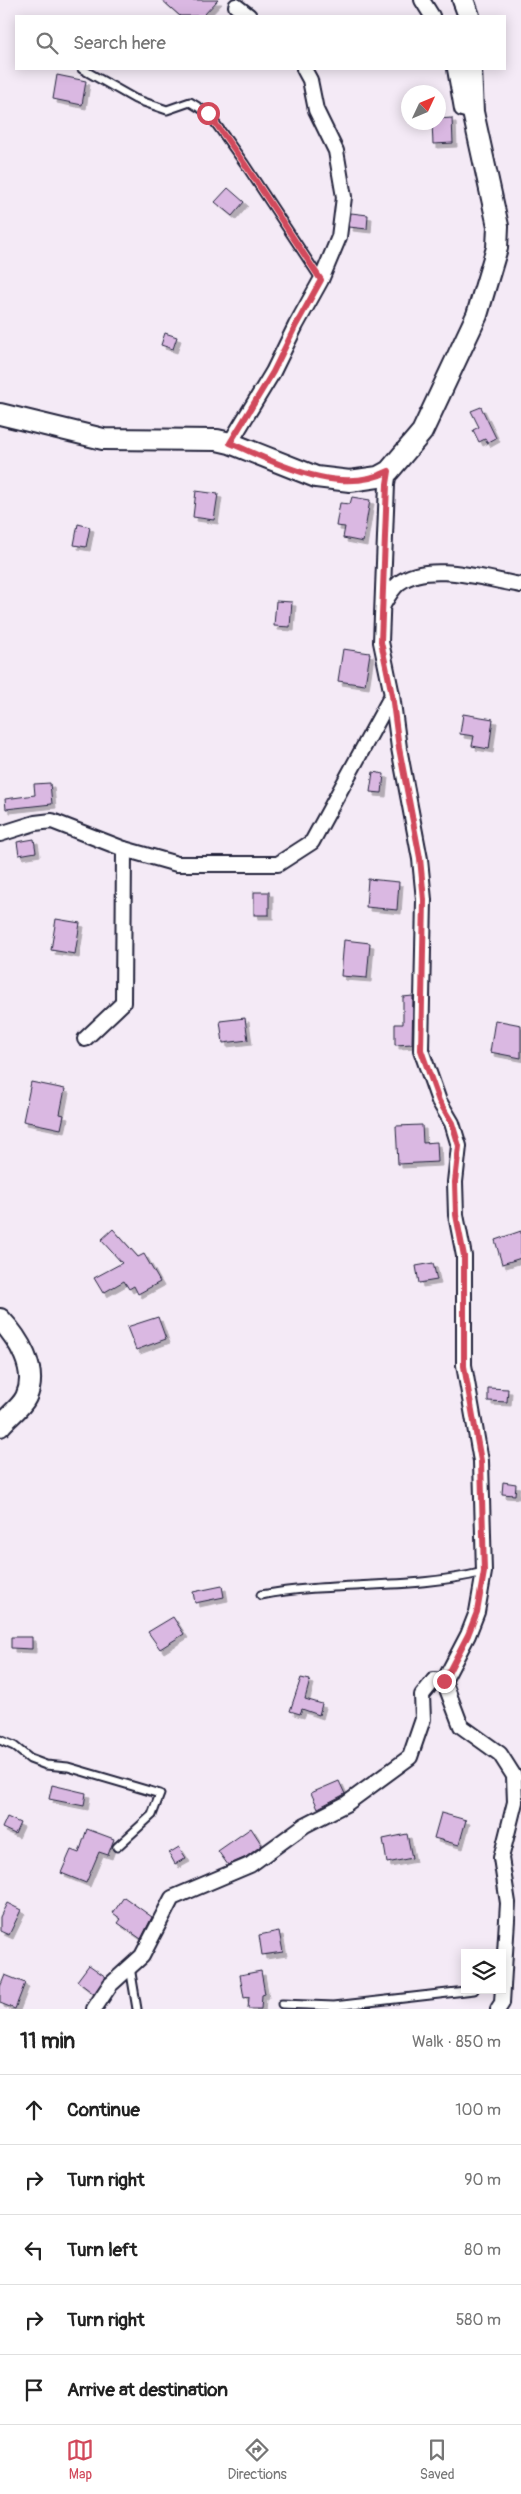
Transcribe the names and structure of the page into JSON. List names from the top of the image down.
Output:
{
  "north": "top right",
  "page": {
    "search": "Search here",
    "heading": ["11 min", "Walk · 850 m"],
    "list": [
      ["Continue", "100 m"],
      ["Turn right", "90 m"],
      ["Turn left", "80 m"],
      ["Turn right", "580 m"],
      "Arrive at destination"
    ],
    "nav": ["Map", "Directions", "Saved"]
  }
}
